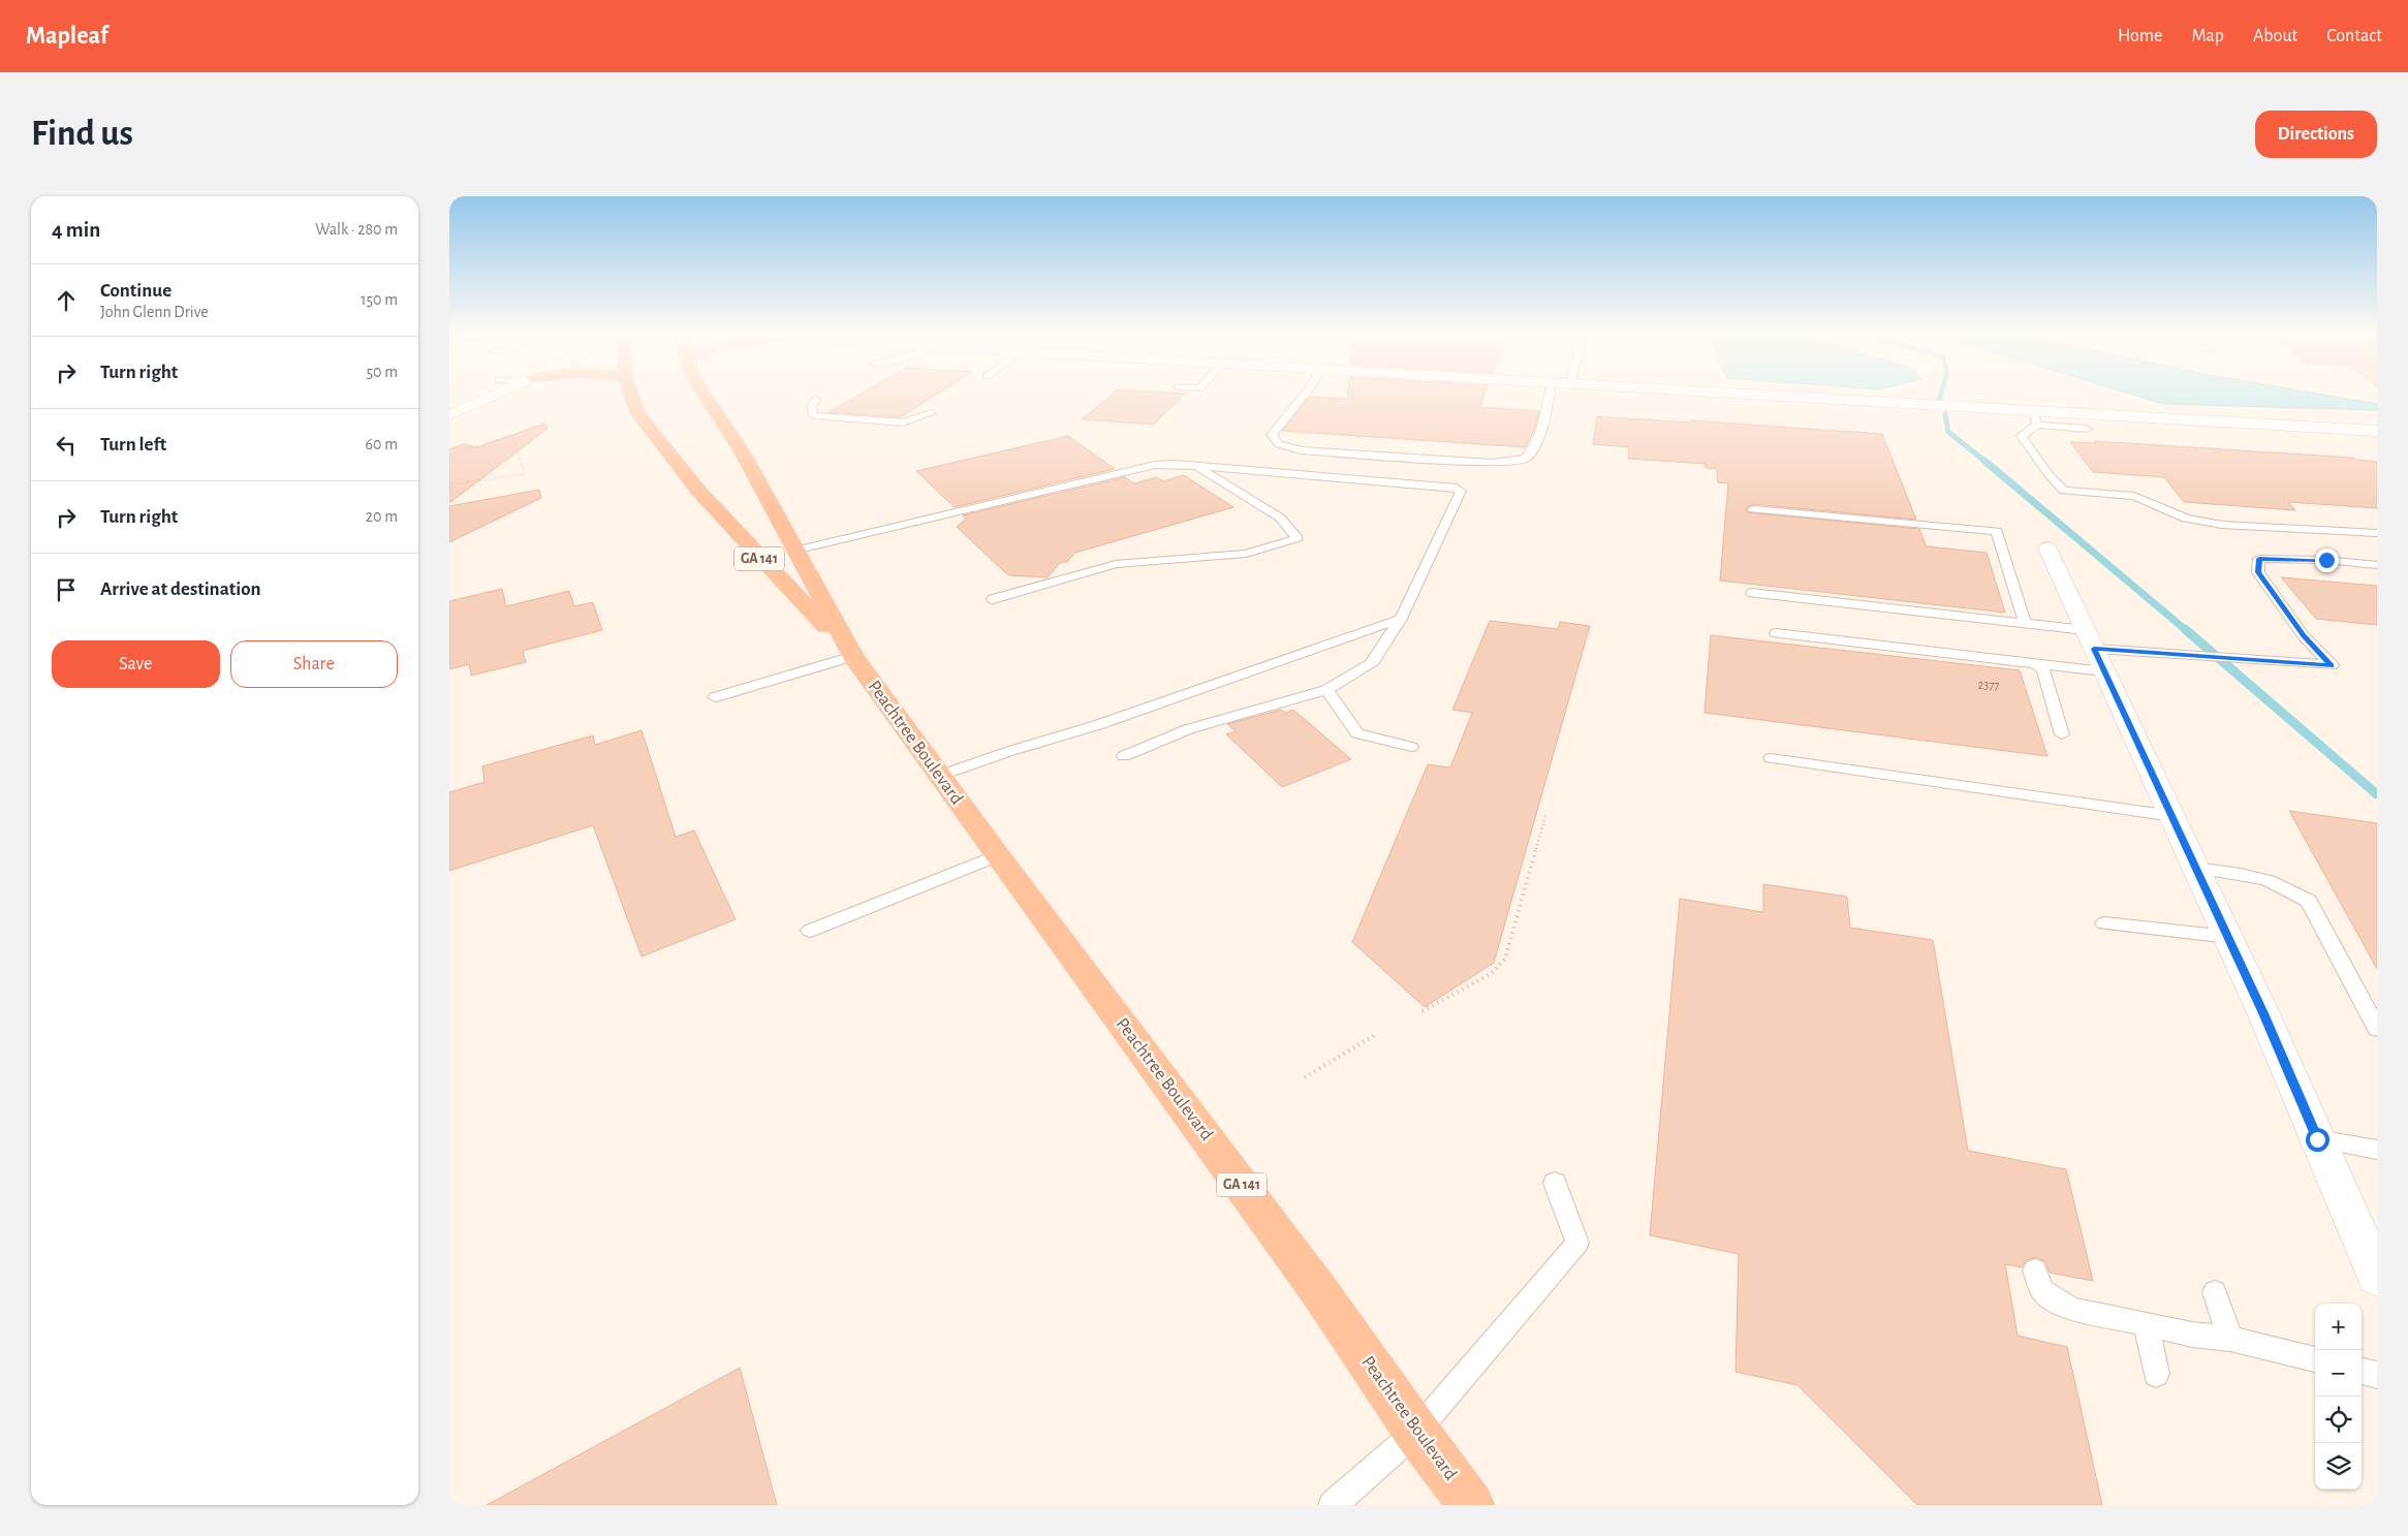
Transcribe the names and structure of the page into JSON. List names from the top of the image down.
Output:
{
  "streets": {
    "highway": ["GA 141", "Peachtree Boulevard"]
  },
  "house_numbers": ["2377"],
  "page": {
    "header": "Mapleaf",
    "nav": [
      "Home",
      "Map",
      "About",
      "Contact"
    ],
    "buttons": [
      "Directions",
      ["Save", "Share"]
    ],
    "title": "Find us",
    "heading": ["4 min", "Walk · 280 m"],
    "list": [
      ["Continue", "John Glenn Drive", "150 m"],
      ["Turn right", "50 m"],
      ["Turn left", "60 m"],
      ["Turn right", "20 m"],
      "Arrive at destination"
    ],
    "map_buttons": ["+", "−"]
  }
}
